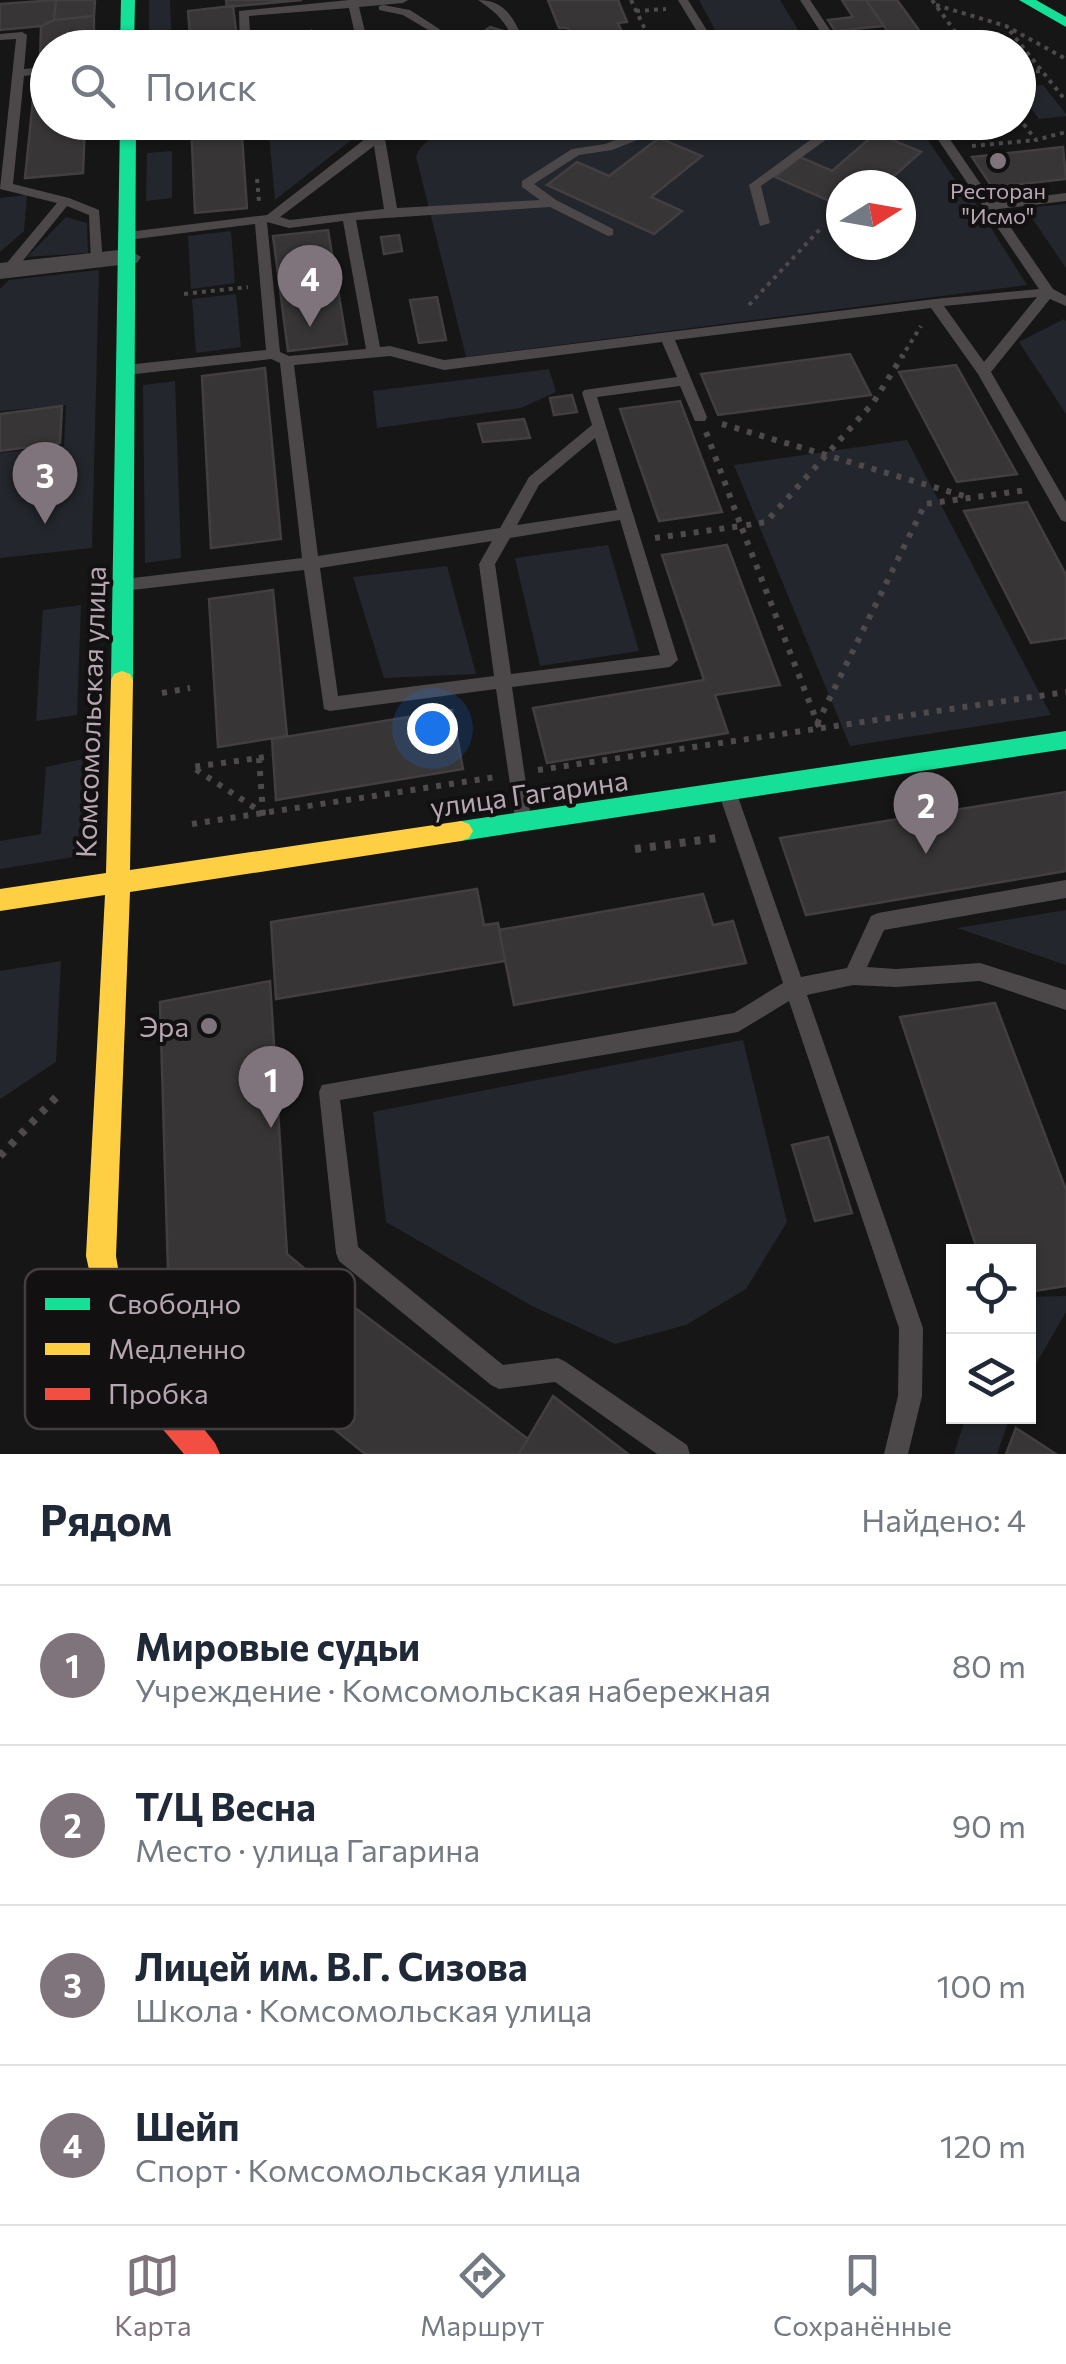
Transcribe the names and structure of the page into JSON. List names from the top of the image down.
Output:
{
  "streets": {
    "street": ["Комсомольская улица", "улица Гагарина"]
  },
  "crossings": [
    ["Комсомольская улица", "улица Гагарина"]
  ],
  "places": ["Ресторан \"Исмо\"", "Эра"],
  "legend": ["Свободно", "Медленно", "Пробка"],
  "north": "right",
  "page": {
    "search": "Поиск",
    "pins": [
      "4",
      "3",
      "2",
      "1"
    ],
    "heading": ["Рядом", "Найдено: 4"],
    "list": [
      {
        "mark": "1",
        "name": "Мировые судьи",
        "note": "Учреждение · Комсомольская набережная",
        "value": "80 m"
      },
      {
        "mark": "2",
        "name": "Т/Ц Весна",
        "note": "Место · улица Гагарина",
        "value": "90 m"
      },
      {
        "mark": "3",
        "name": "Лицей им. В.Г. Сизова",
        "note": "Школа · Комсомольская улица",
        "value": "100 m"
      },
      {
        "mark": "4",
        "name": "Шейп",
        "note": "Спорт · Комсомольская улица",
        "value": "120 m"
      }
    ],
    "nav": ["Карта", "Маршрут", "Сохранённые"]
  }
}
